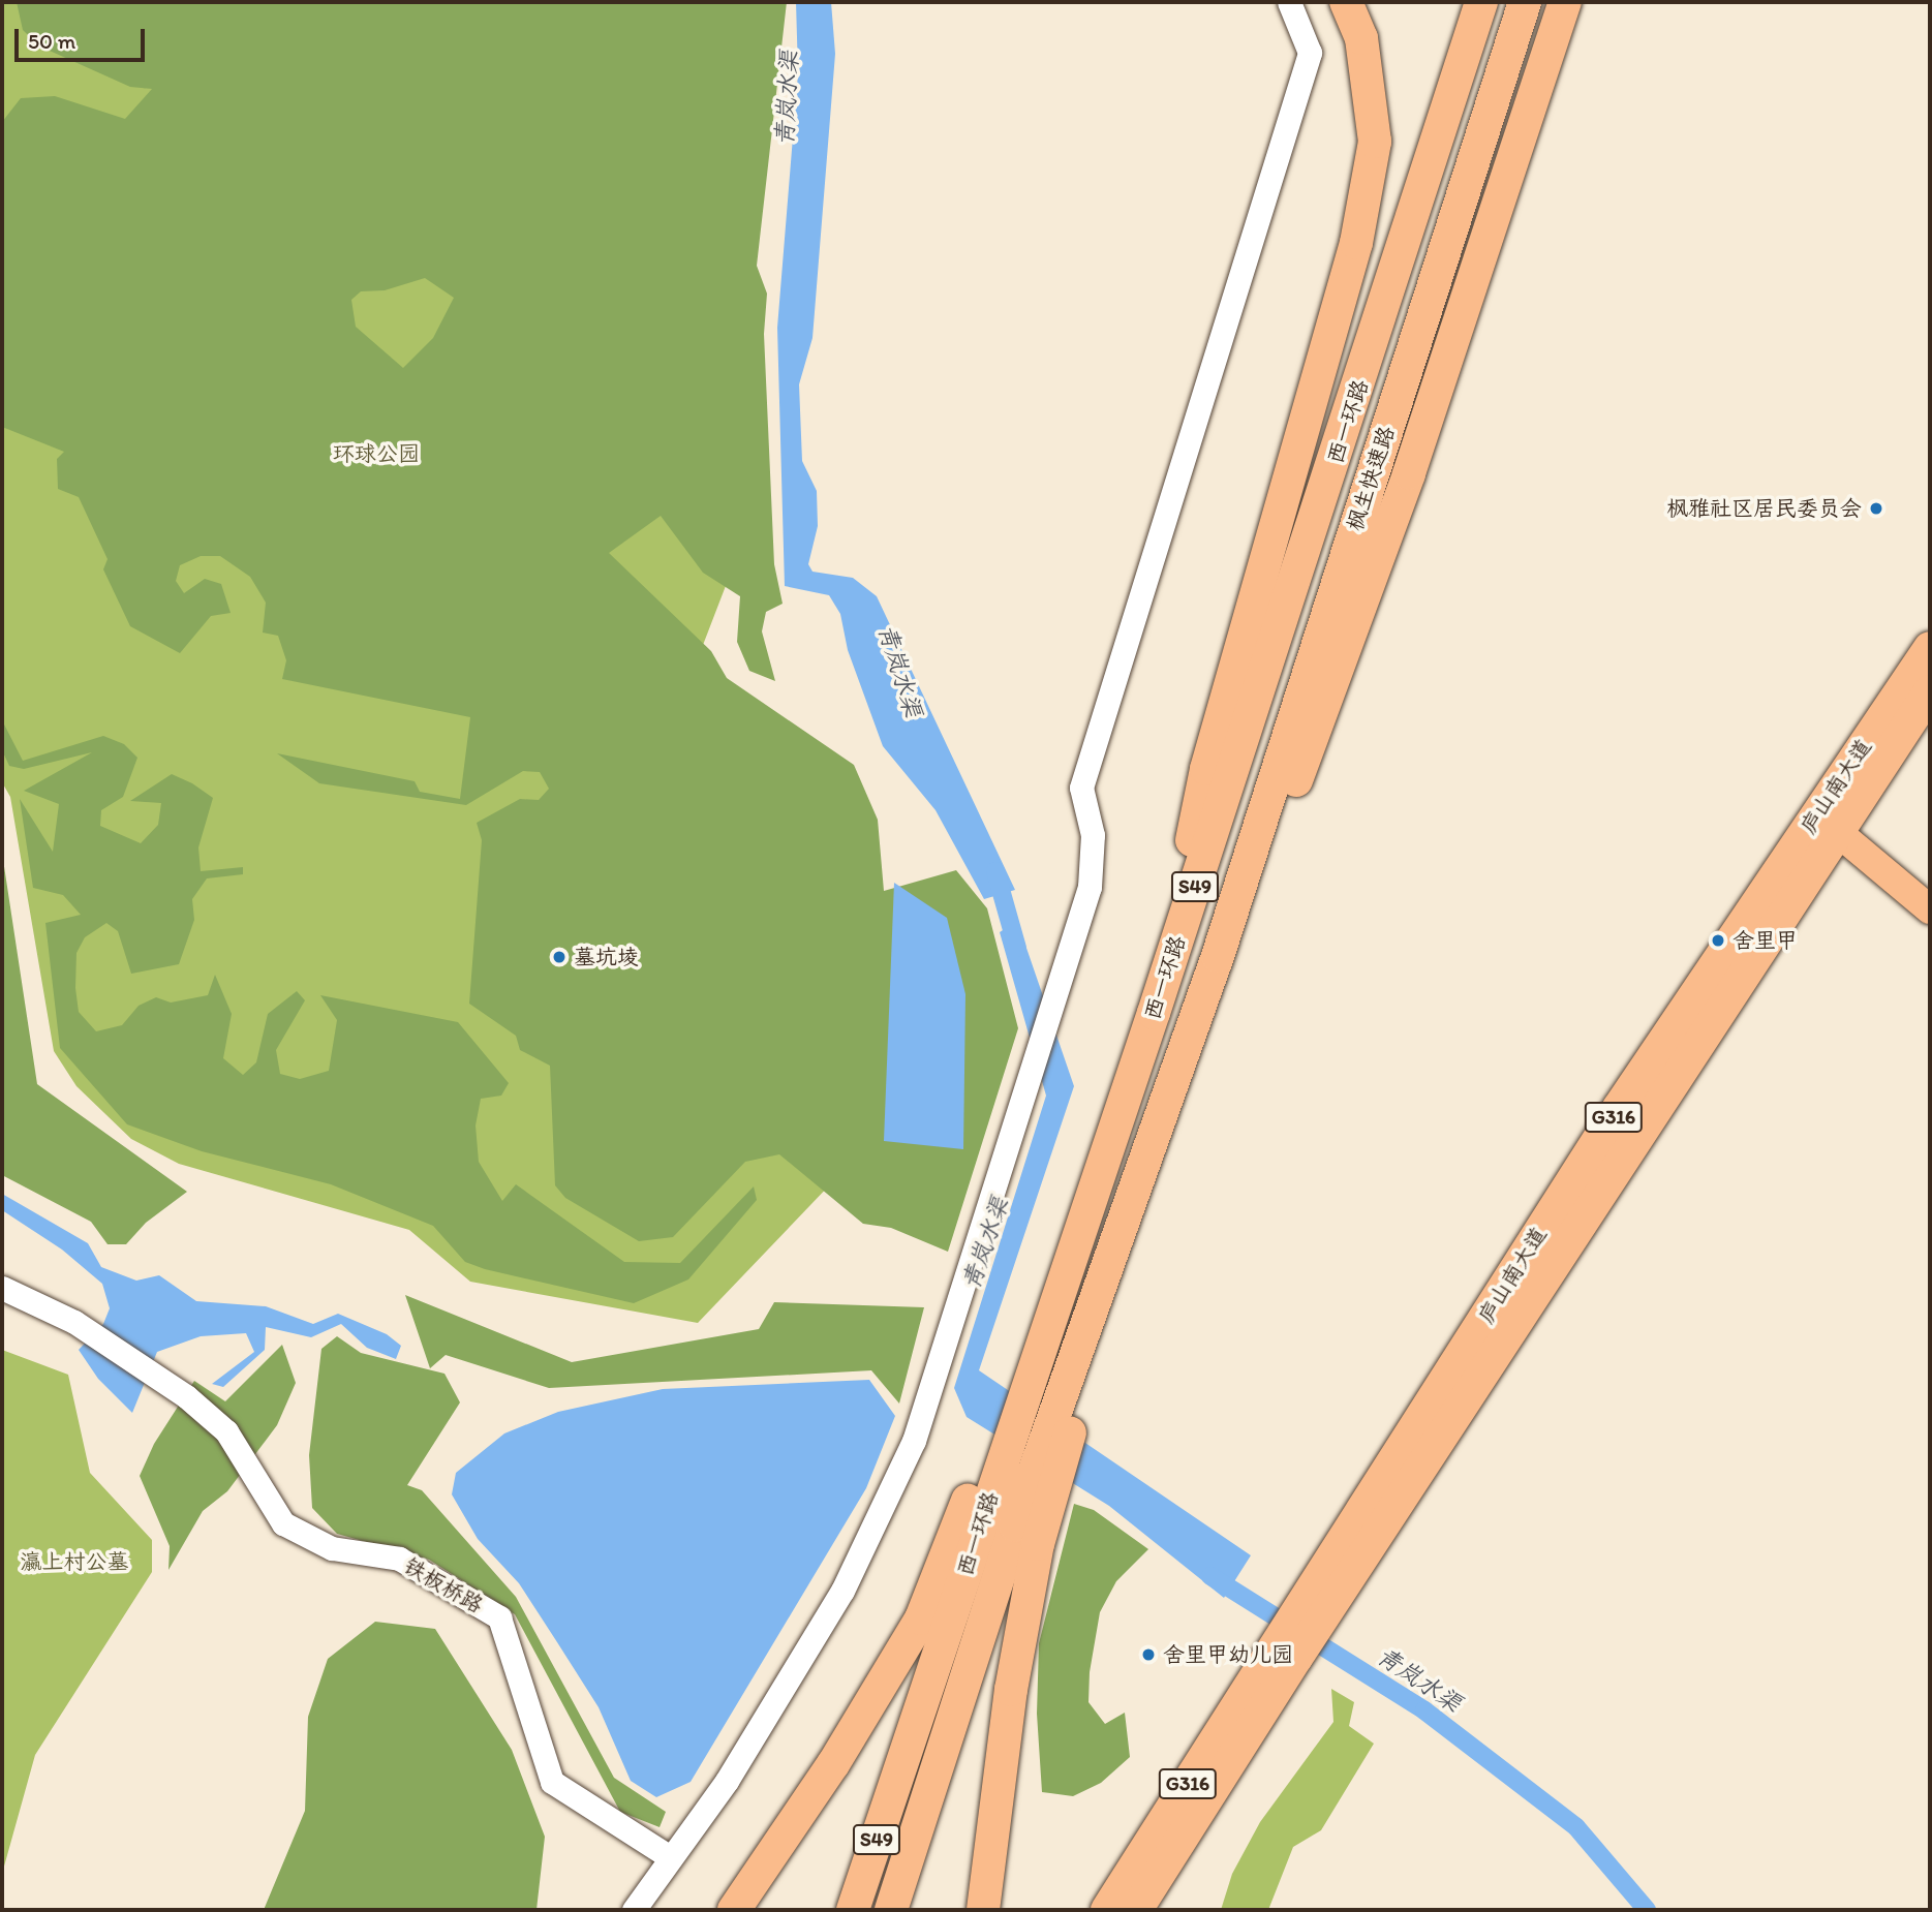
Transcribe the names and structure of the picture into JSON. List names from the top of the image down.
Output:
{
  "streets": {
    "highway": [
      "西一环路",
      "枫生快速路",
      "庐山南大道",
      "S49",
      "G316"
    ],
    "street": ["铁板桥路"]
  },
  "crossings": [
    ["西一环路", "枫生快速路"]
  ],
  "water": ["青岚水渠"],
  "parks": ["环球公园", "瀛上村公墓"],
  "places": [
    "枫雅社区居民委员会",
    "舍里甲",
    "墓坑堎",
    "舍里甲幼儿园"
  ],
  "scale_bar": "50 m"
}
